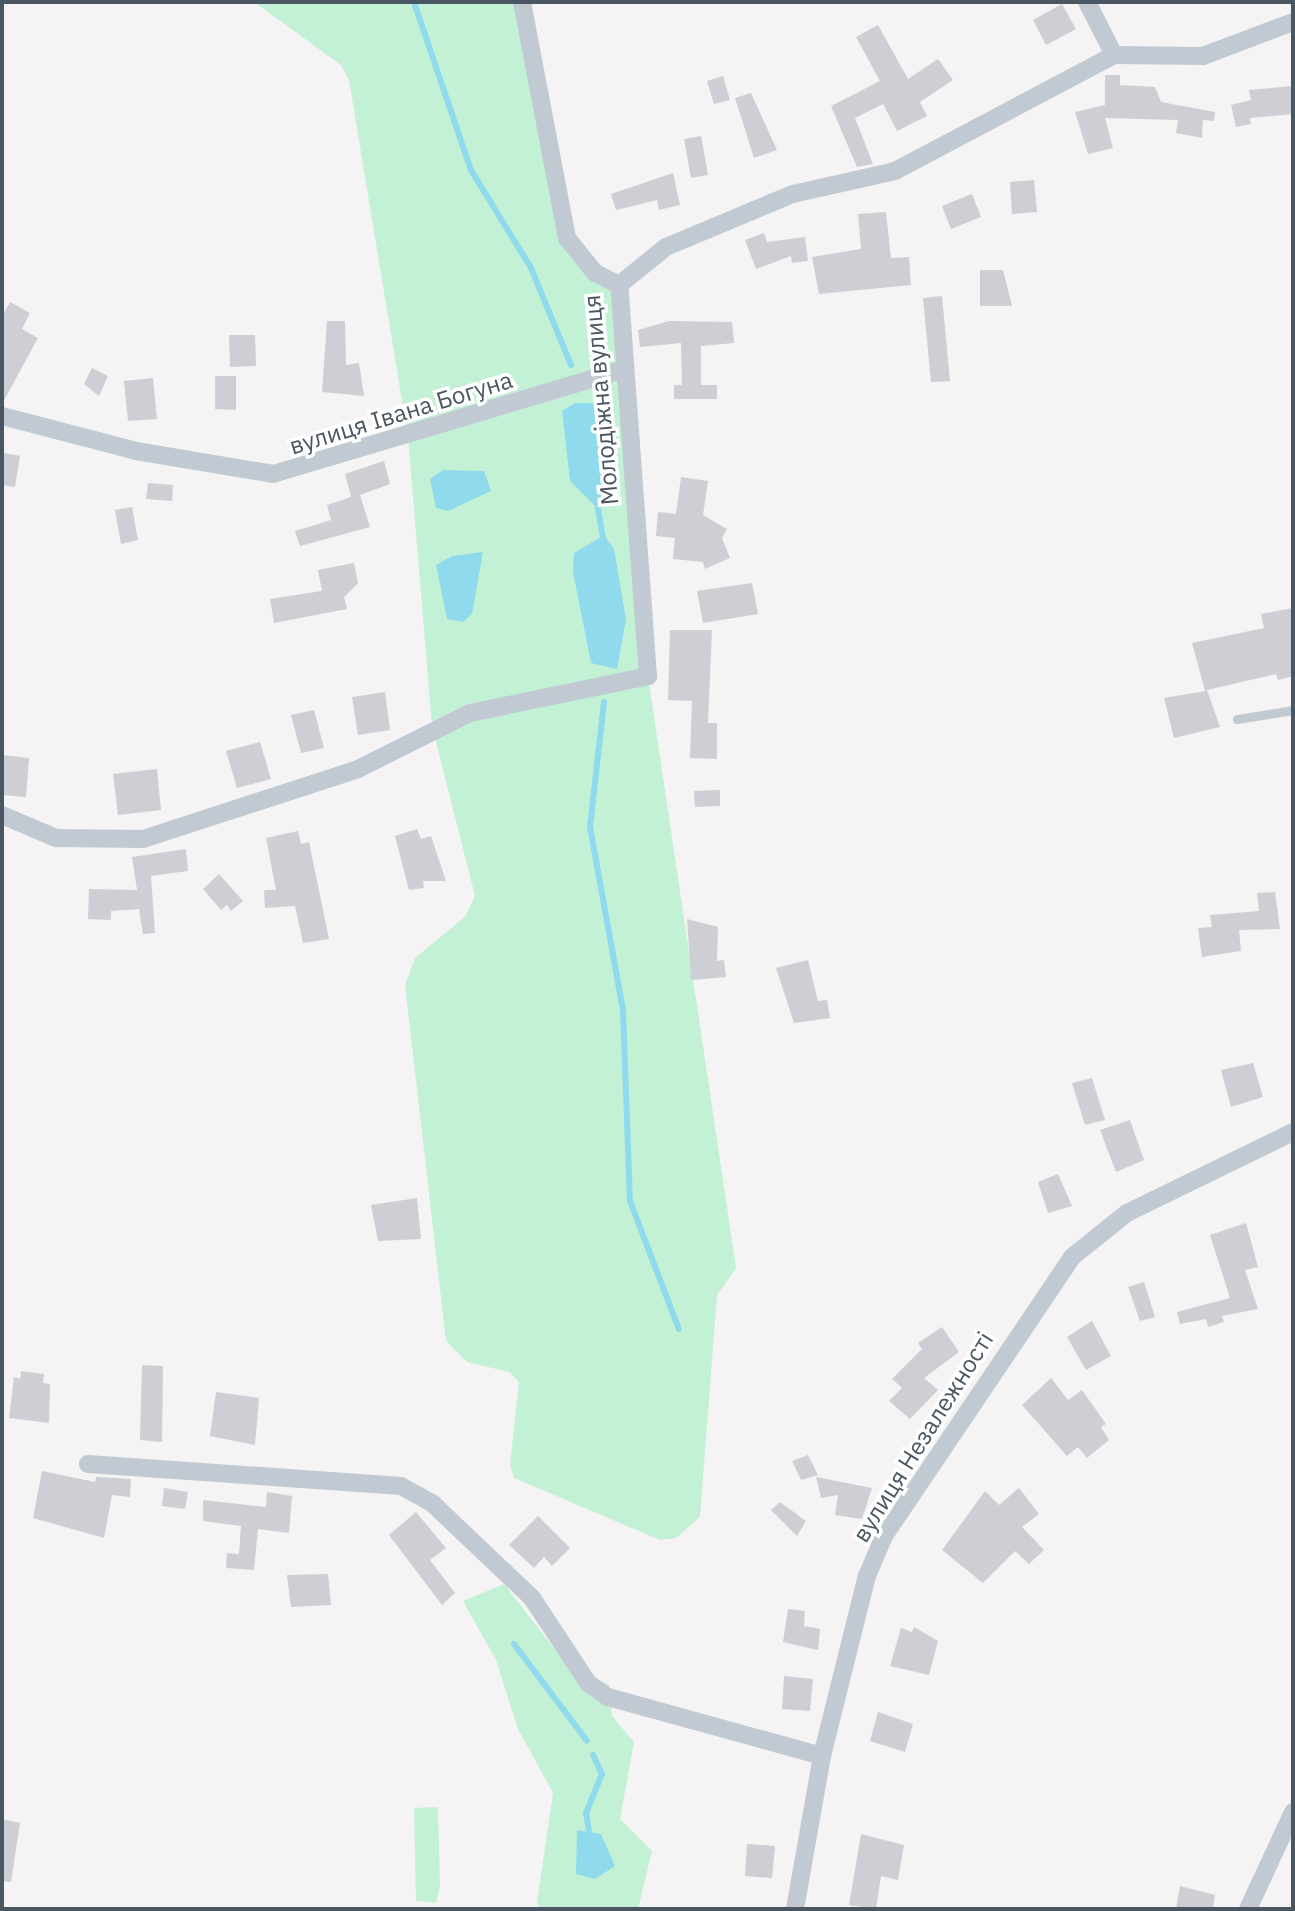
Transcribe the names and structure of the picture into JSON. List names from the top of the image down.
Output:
{
  "streets": {
    "street": ["Молодіжна вулиця", "вулиця Івана Богуна", "вулиця Незалежності"]
  },
  "crossings": [
    ["Молодіжна вулиця", "вулиця Івана Богуна"]
  ]
}
